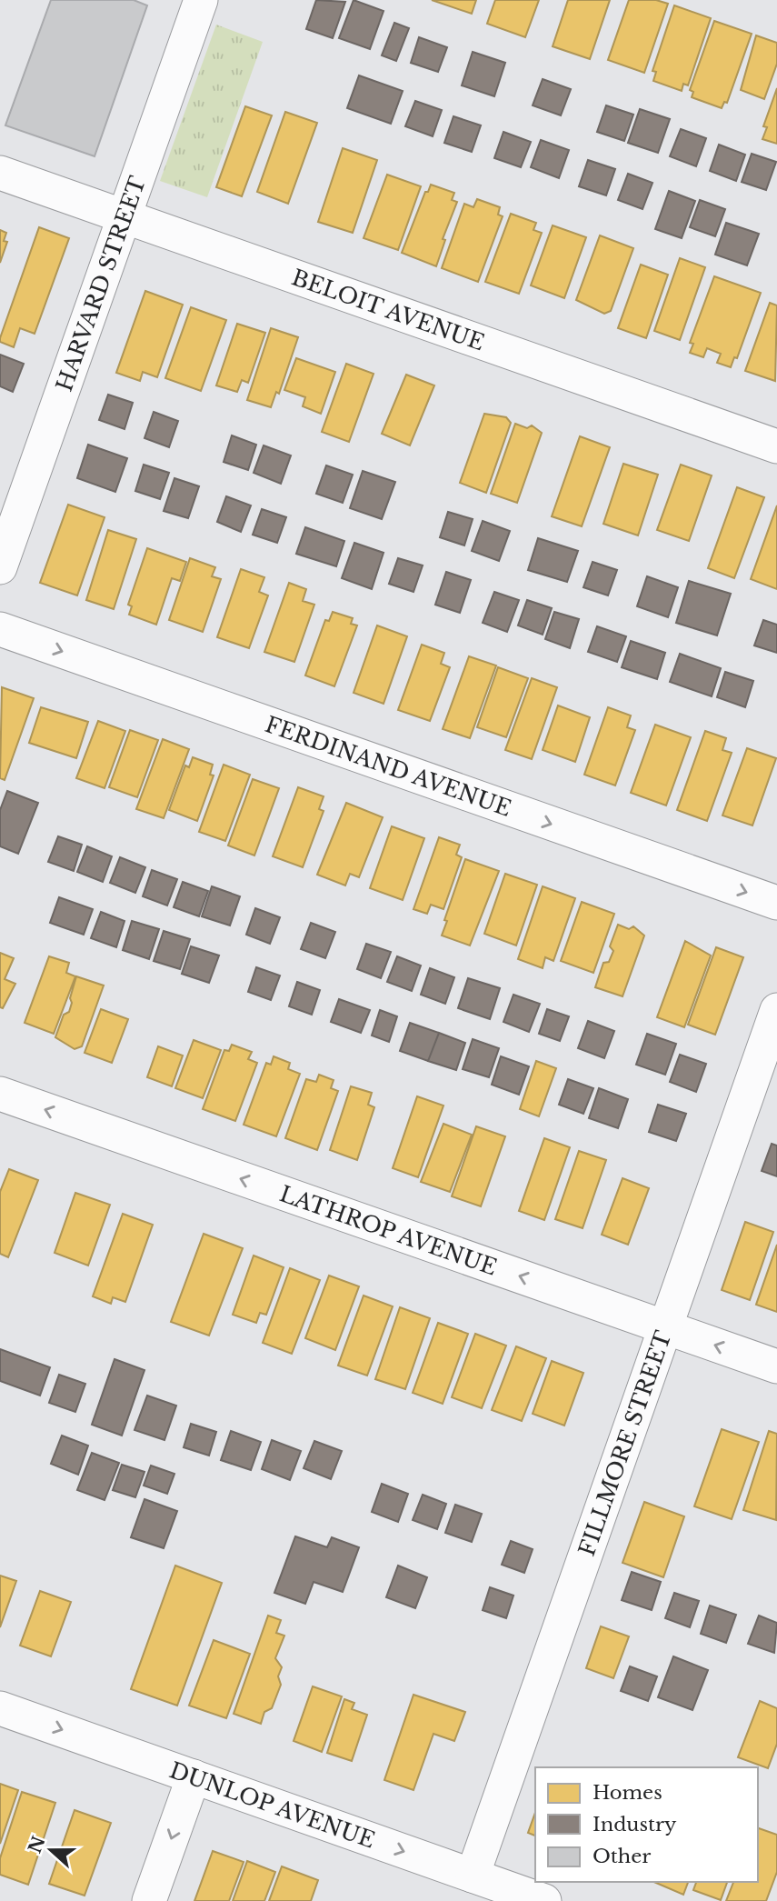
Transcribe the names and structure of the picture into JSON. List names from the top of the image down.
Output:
{
  "streets": {
    "street": [
      "HARVARD STREET",
      "BELOIT AVENUE",
      "FERDINAND AVENUE",
      "LATHROP AVENUE",
      "FILLMORE STREET",
      "DUNLOP AVENUE"
    ]
  },
  "crossings": [
    ["HARVARD STREET", "BELOIT AVENUE"],
    ["LATHROP AVENUE", "FILLMORE STREET"],
    ["FILLMORE STREET", "DUNLOP AVENUE"]
  ],
  "one_way": ["FERDINAND AVENUE", "LATHROP AVENUE", "DUNLOP AVENUE"],
  "legend": ["Homes", "Industry", "Other"],
  "north": "left"
}
